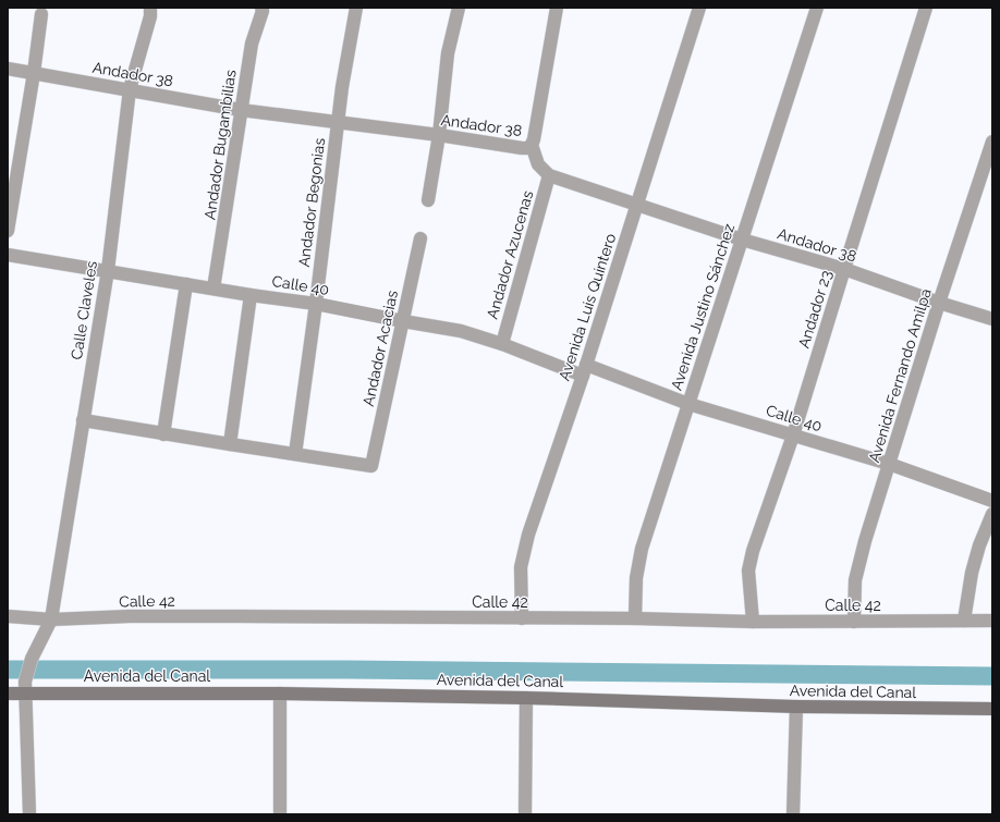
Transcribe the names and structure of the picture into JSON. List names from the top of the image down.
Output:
{
  "streets": {
    "street": [
      "Andador 38",
      "Andador Bugambilias",
      "Andador Begonias",
      "Andador Azucenas",
      "Calle 40",
      "Avenida Luis Quintero",
      "Avenida Justino Sánchez",
      "Andador 23",
      "Calle Claveles",
      "Andador Acacias",
      "Avenida Fernando Amilpa",
      "Calle 42",
      "Avenida del Canal"
    ]
  },
  "crossings": [
    ["Andador 38", "Andador Bugambilias"],
    ["Andador 38", "Andador Begonias"],
    ["Andador 38", "Andador Azucenas"],
    ["Andador 38", "Avenida Luis Quintero"],
    ["Andador 38", "Avenida Justino Sánchez"],
    ["Andador 38", "Andador 23"],
    ["Andador 38", "Calle Claveles"],
    ["Andador 38", "Avenida Fernando Amilpa"],
    ["Andador Bugambilias", "Calle 40"],
    ["Andador Begonias", "Calle 40"],
    ["Andador Begonias", "Andador Acacias"],
    ["Andador Azucenas", "Calle 40"],
    ["Calle 40", "Avenida Luis Quintero"],
    ["Calle 40", "Avenida Justino Sánchez"],
    ["Calle 40", "Andador 23"],
    ["Calle 40", "Calle Claveles"],
    ["Calle 40", "Andador Acacias"],
    ["Calle 40", "Avenida Fernando Amilpa"],
    ["Avenida Luis Quintero", "Calle 42"],
    ["Avenida Justino Sánchez", "Calle 42"],
    ["Andador 23", "Calle 42"],
    ["Calle Claveles", "Calle 42"],
    ["Calle Claveles", "Avenida del Canal"],
    ["Avenida Fernando Amilpa", "Calle 42"]
  ]
}
